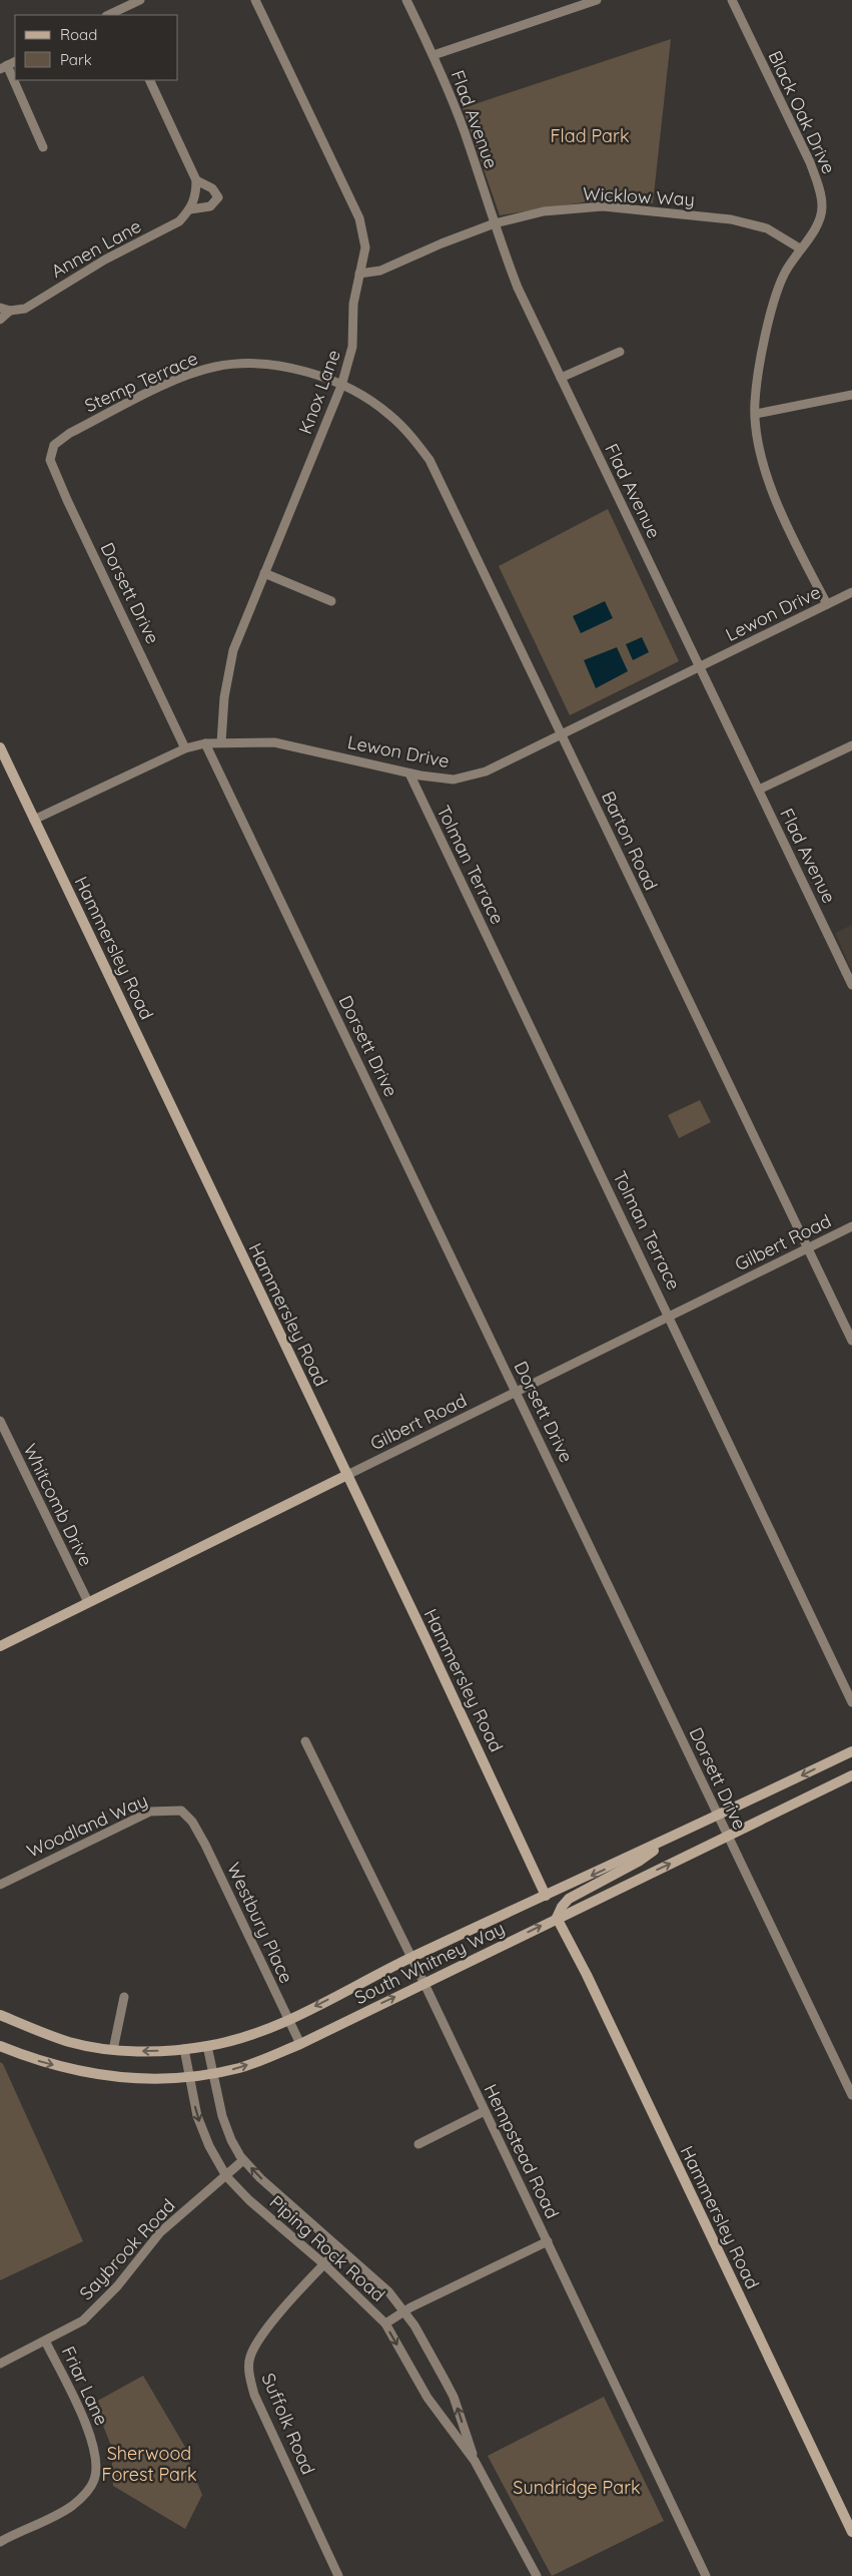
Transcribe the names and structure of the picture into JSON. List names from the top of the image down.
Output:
{
  "streets": {
    "street": [
      "Black Oak Drive",
      "Flad Avenue",
      "Wicklow Way",
      "Annen Lane",
      "Stemp Terrace",
      "Knox Lane",
      "Dorsett Drive",
      "Lewon Drive",
      "Barton Road",
      "Tolman Terrace",
      "Hammersley Road",
      "Gilbert Road",
      "Whitcomb Drive",
      "Woodland Way",
      "Westbury Place",
      "South Whitney Way",
      "Hempstead Road",
      "Piping Rock Road",
      "Saybrook Road",
      "Friar Lane",
      "Suffolk Road"
    ]
  },
  "crossings": [
    ["Black Oak Drive", "Wicklow Way"],
    ["Black Oak Drive", "Lewon Drive"],
    ["Flad Avenue", "Wicklow Way"],
    ["Flad Avenue", "Lewon Drive"],
    ["Wicklow Way", "Knox Lane"],
    ["Stemp Terrace", "Knox Lane"],
    ["Stemp Terrace", "Dorsett Drive"],
    ["Stemp Terrace", "Barton Road"],
    ["Knox Lane", "Lewon Drive"],
    ["Knox Lane", "Barton Road"],
    ["Dorsett Drive", "Lewon Drive"],
    ["Dorsett Drive", "Gilbert Road"],
    ["Dorsett Drive", "South Whitney Way"],
    ["Lewon Drive", "Barton Road"],
    ["Lewon Drive", "Tolman Terrace"],
    ["Lewon Drive", "Hammersley Road"],
    ["Barton Road", "Gilbert Road"],
    ["Tolman Terrace", "Gilbert Road"],
    ["Hammersley Road", "Gilbert Road"],
    ["Hammersley Road", "South Whitney Way"],
    ["Gilbert Road", "Whitcomb Drive"],
    ["Woodland Way", "Westbury Place"],
    ["Westbury Place", "South Whitney Way"],
    ["South Whitney Way", "Hempstead Road"],
    ["South Whitney Way", "Piping Rock Road"],
    ["Piping Rock Road", "Saybrook Road"],
    ["Piping Rock Road", "Suffolk Road"],
    ["Saybrook Road", "Friar Lane"]
  ],
  "parks": ["Flad Park", "Sherwood Forest Park", "Sundridge Park"],
  "legend": ["Road", "Park"]
}
